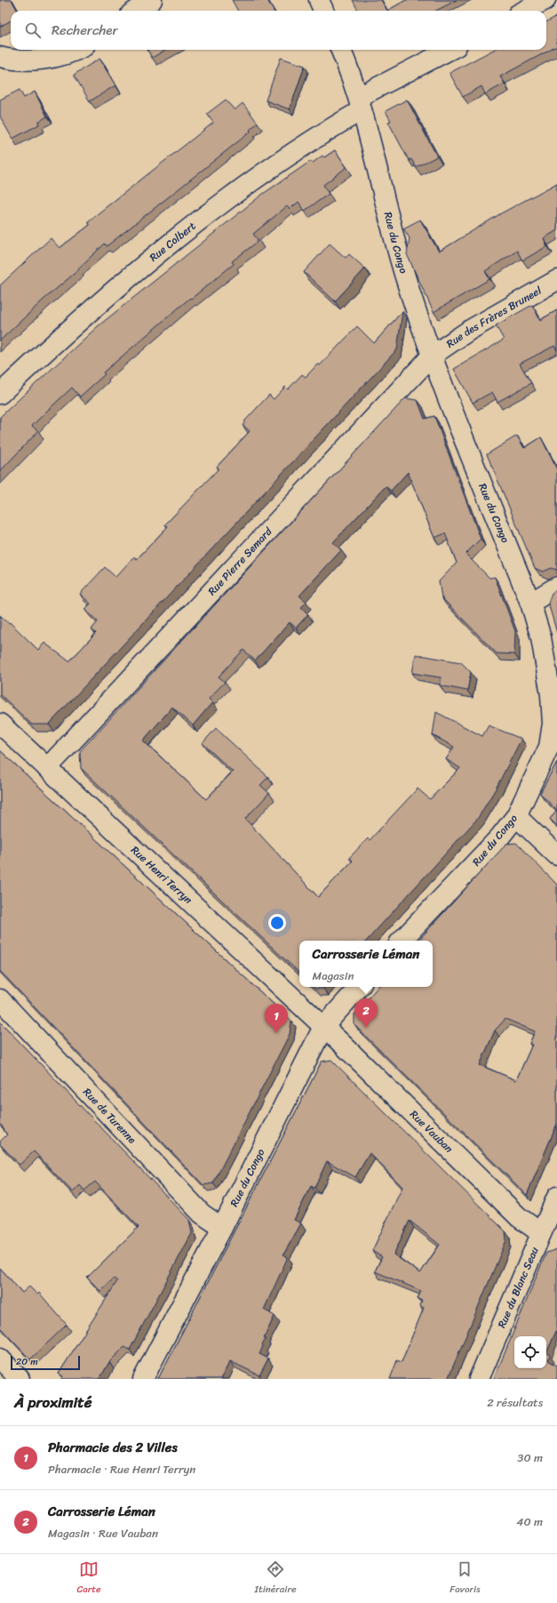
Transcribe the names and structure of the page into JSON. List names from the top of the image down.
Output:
{
  "streets": {
    "street": [
      "Rue Colbert",
      "Rue du Congo",
      "Rue des Frères Bruneel",
      "Rue Pierre Semard",
      "Rue Henri Terryn",
      "Rue de Turenne",
      "Rue Vauban",
      "Rue du Blanc Seau"
    ]
  },
  "crossings": [
    ["Rue Colbert", "Rue du Congo"],
    ["Rue du Congo", "Rue des Frères Bruneel"],
    ["Rue du Congo", "Rue Pierre Semard"],
    ["Rue du Congo", "Rue Henri Terryn"],
    ["Rue du Congo", "Rue de Turenne"],
    ["Rue du Congo", "Rue Vauban"],
    ["Rue des Frères Bruneel", "Rue Pierre Semard"],
    ["Rue Pierre Semard", "Rue Henri Terryn"],
    ["Rue Henri Terryn", "Rue Vauban"],
    ["Rue Vauban", "Rue du Blanc Seau"]
  ],
  "scale_bar": "20 m",
  "page": {
    "search": "Rechercher",
    "popup": ["Carrosserie Léman", "Magasin"],
    "pins": ["2", "1"],
    "scale": "20 m",
    "heading": ["À proximité", "2 résultats"],
    "list": [
      {
        "mark": "1",
        "name": "Pharmacie des 2 Villes",
        "note": "Pharmacie · Rue Henri Terryn",
        "value": "30 m"
      },
      {
        "mark": "2",
        "name": "Carrosserie Léman",
        "note": "Magasin · Rue Vauban",
        "value": "40 m"
      }
    ],
    "nav": ["Carte", "Itinéraire", "Favoris"]
  }
}
